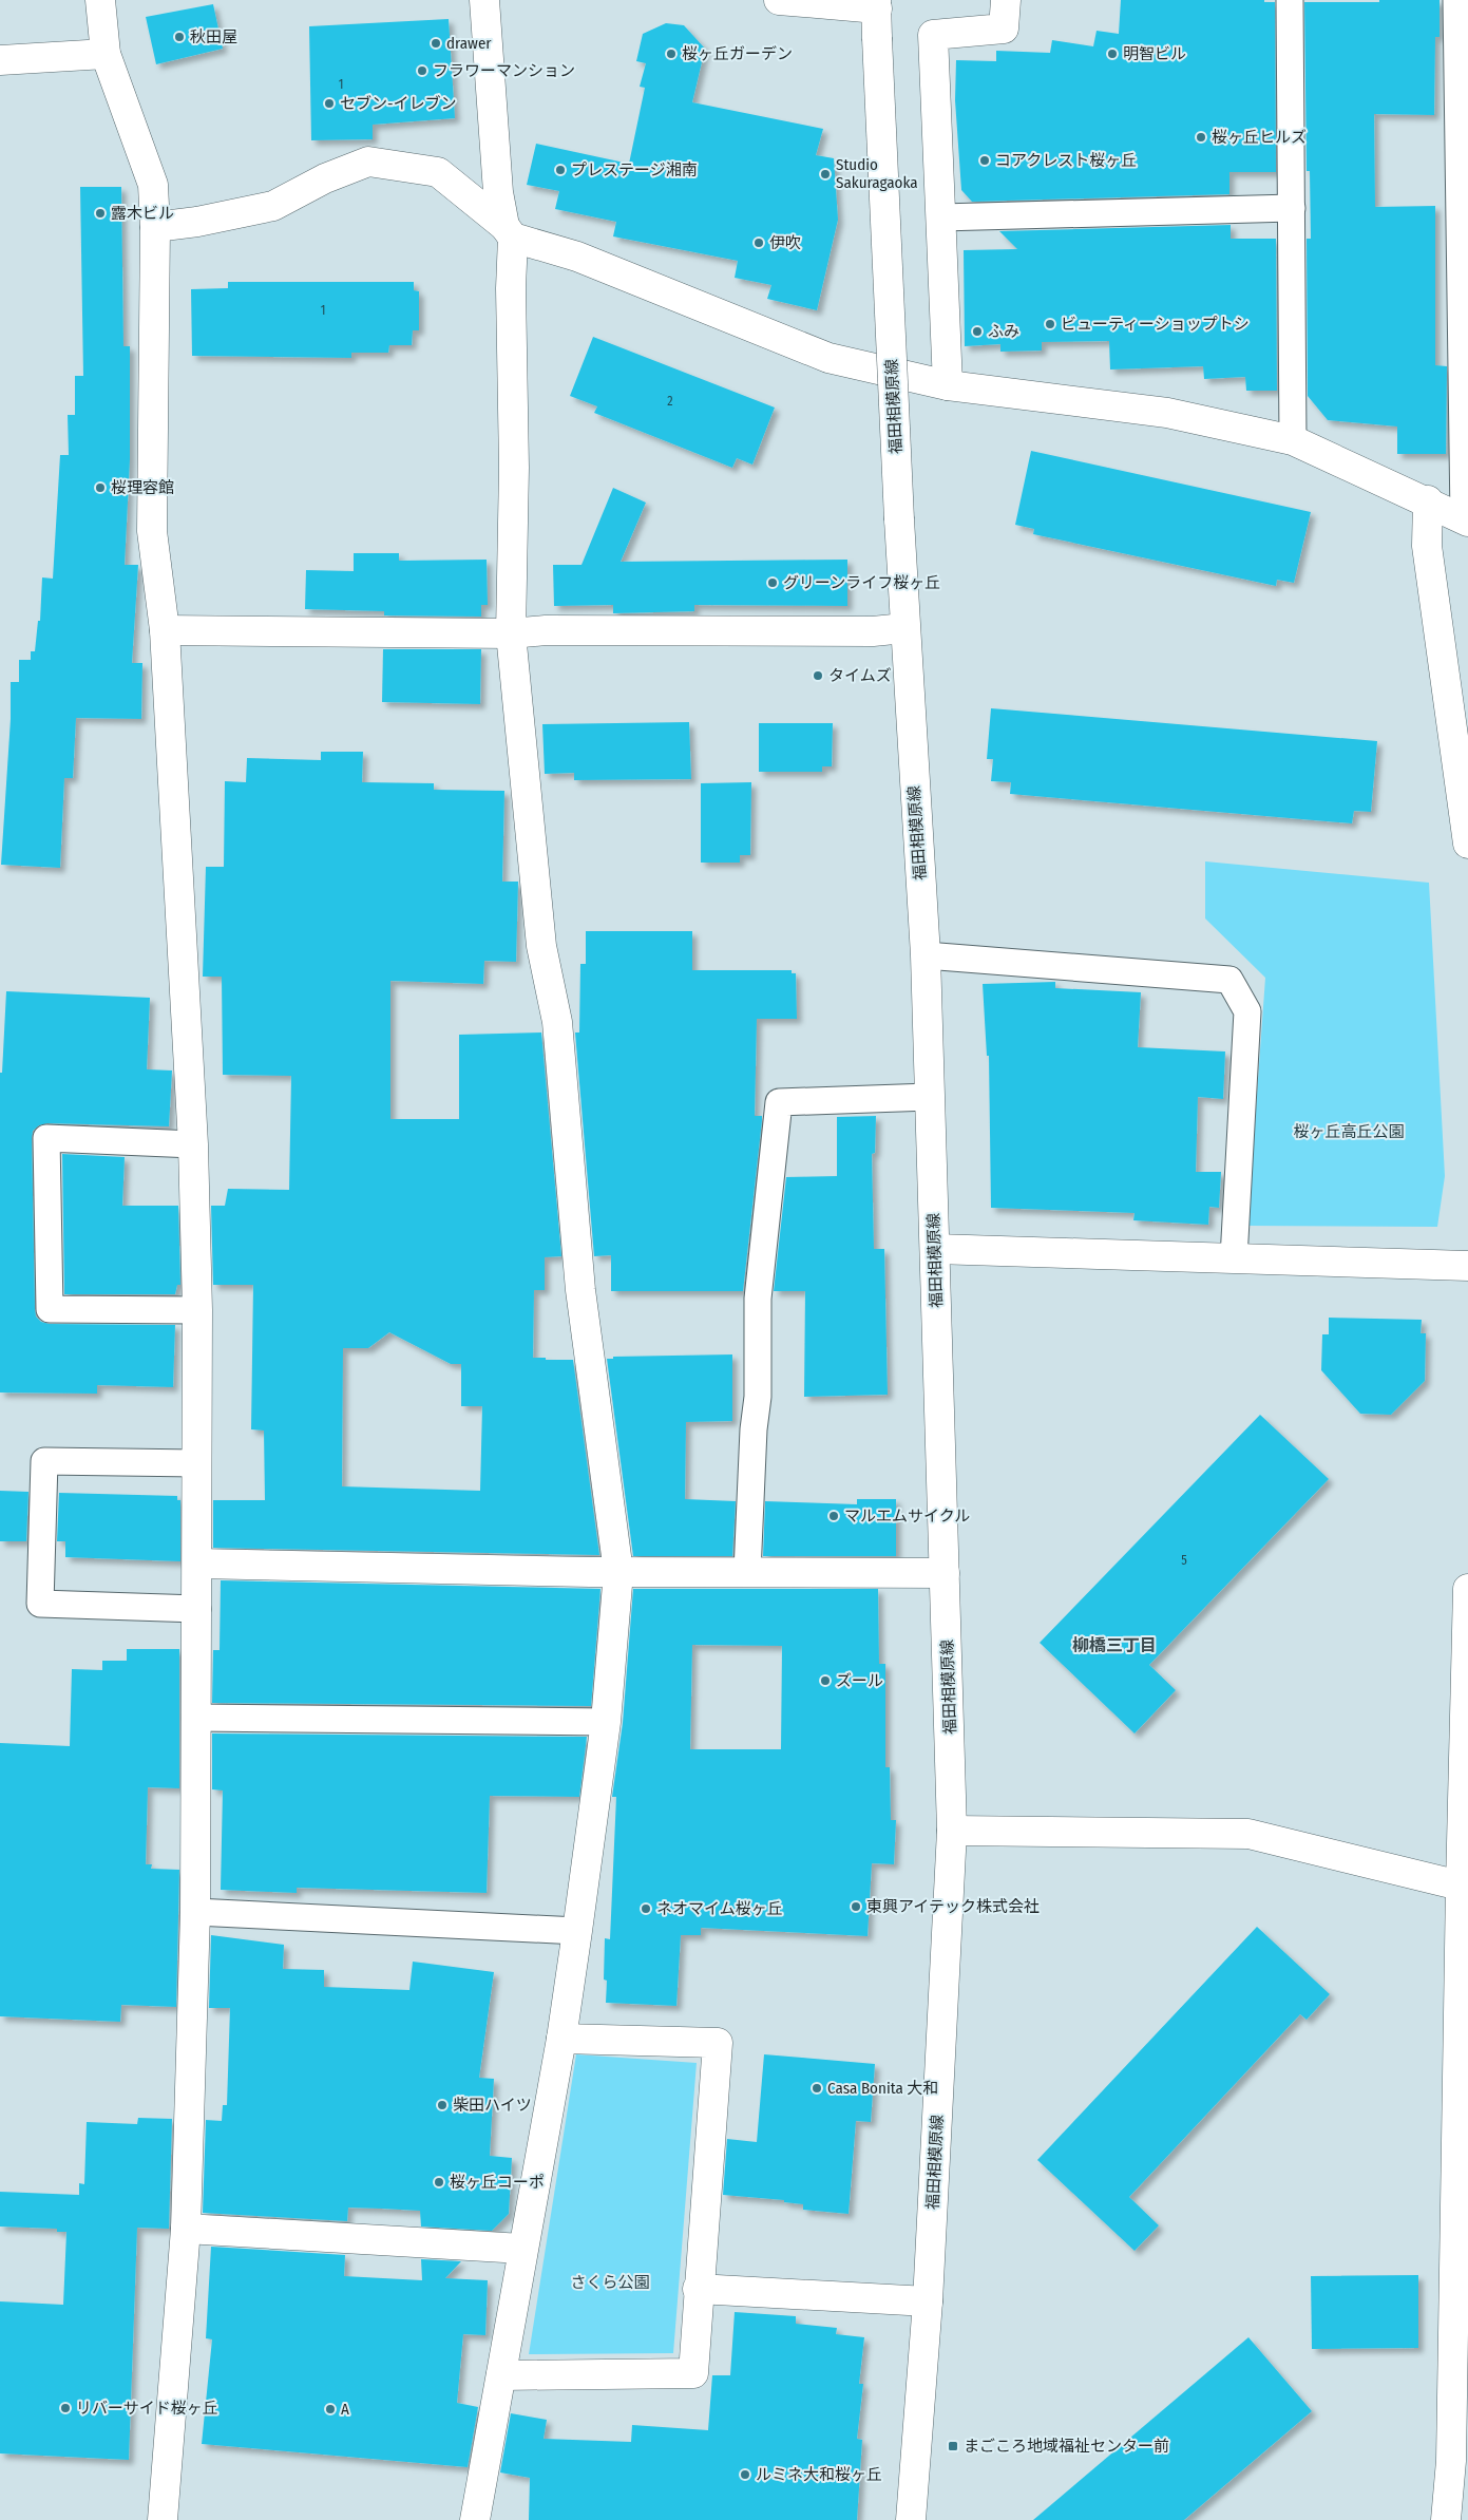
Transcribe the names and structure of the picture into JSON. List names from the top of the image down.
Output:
{
  "streets": {
    "street": ["福田相模原線"]
  },
  "districts": ["柳橋三丁目"],
  "parks": ["桜ヶ丘高丘公園", "さくら公園"],
  "places": {
    "other": [
      "秋田屋",
      "drawer",
      "桜ヶ丘ガーデン",
      "明智ビル",
      "フラワーマンション",
      "セブン-イレブン",
      "桜ヶ丘ヒルズ",
      "コアクレスト桜ヶ丘",
      "プレステージ湘南",
      "Studio Sakuragaoka",
      "露木ビル",
      "伊吹",
      "ビューティーショップトシ",
      "ふみ",
      "桜理容館",
      "グリーンライフ桜ヶ丘",
      "タイムズ",
      "マルエムサイクル",
      "ズール",
      "東興アイテック株式会社",
      "ネオマイム桜ヶ丘",
      "Casa Bonita 大和",
      "柴田ハイツ",
      "桜ヶ丘コーポ",
      "リバーサイド桜ヶ丘",
      "A",
      "ルミネ大和桜ヶ丘"
    ],
    "transit": ["まごころ地域福祉センター前"]
  },
  "house_numbers": [
    "1",
    "1",
    "2",
    "5"
  ]
}
